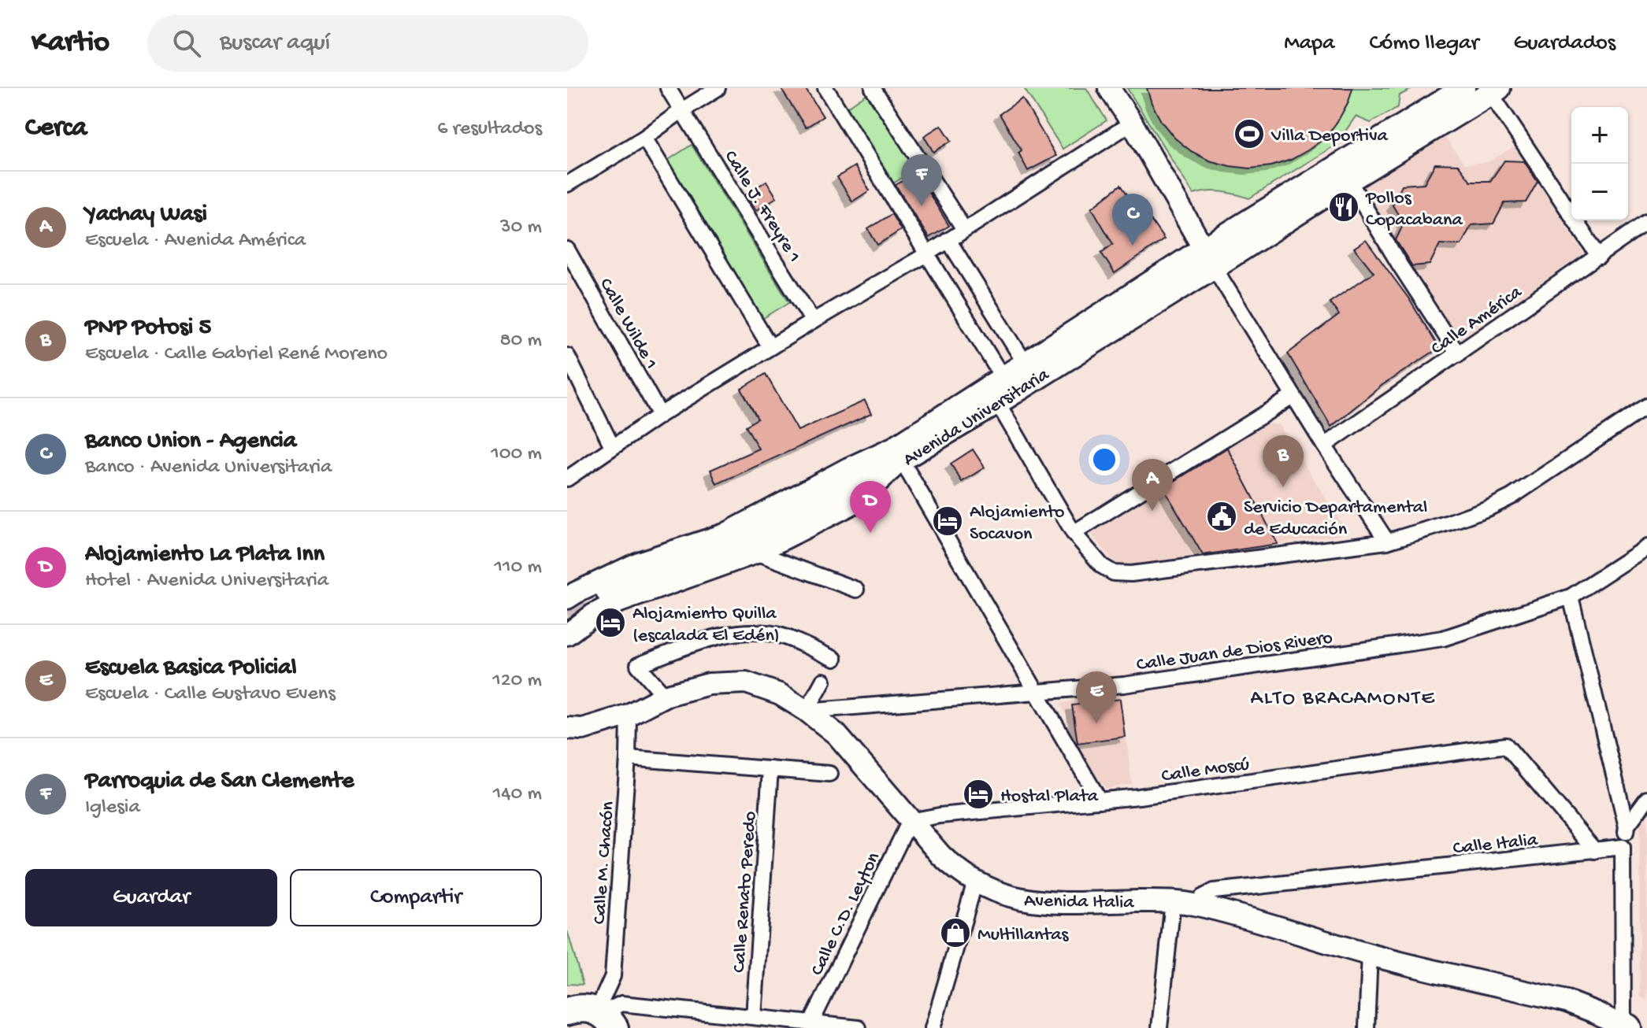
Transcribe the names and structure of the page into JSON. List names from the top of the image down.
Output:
{
  "streets": {
    "main road": ["Avenida Universitaria", "Avenida Italia"],
    "street": [
      "Calle J. Freyre 1",
      "Calle América",
      "Calle Wilde 1",
      "Calle Juan de Dios Rivero",
      "Calle Moscú",
      "Calle Italia",
      "Calle M. Chacón",
      "Calle Renato Peredo",
      "Calle C.D. Leyton"
    ]
  },
  "crossings": [
    ["Calle Juan de Dios Rivero", "Avenida Italia"],
    ["Calle Moscú", "Calle Italia"],
    ["Calle Moscú", "Avenida Italia"],
    ["Calle Moscú", "Calle C.D. Leyton"],
    ["Calle Italia", "Avenida Italia"],
    ["Calle M. Chacón", "Avenida Italia"],
    ["Avenida Italia", "Calle C.D. Leyton"]
  ],
  "districts": ["ALTO BRACAMONTE"],
  "places": {
    "sports": ["Villa Deportiva"],
    "restaurant": ["Pollos Copacabana"],
    "public building": ["Servicio Departamental de Educación"],
    "hotel": ["Alojamiento Socavon", "Alojamiento Quilla (escalada El Edén)", "Hostal Plata"],
    "shop": ["Multillantas"]
  },
  "page": {
    "header": "Kartio",
    "search": "Buscar aquí",
    "nav": ["Mapa", "Cómo llegar", "Guardados"],
    "heading": ["Cerca", "6 resultados"],
    "map_buttons": ["+", "−"],
    "pins": [
      "F",
      "C",
      "B",
      "A",
      "D",
      "E"
    ],
    "list": [
      {
        "mark": "A",
        "name": "Yachay Wasi",
        "note": "Escuela · Avenida América",
        "value": "30 m"
      },
      {
        "mark": "B",
        "name": "PNP Potosi 5",
        "note": "Escuela · Calle Gabriel René Moreno",
        "value": "80 m"
      },
      {
        "mark": "C",
        "name": "Banco Union - Agencia",
        "note": "Banco · Avenida Universitaria",
        "value": "100 m"
      },
      {
        "mark": "D",
        "name": "Alojamiento La Plata Inn",
        "note": "Hotel · Avenida Universitaria",
        "value": "110 m"
      },
      {
        "mark": "E",
        "name": "Escuela Basica Policial",
        "note": "Escuela · Calle Gustavo Evens",
        "value": "120 m"
      },
      {
        "mark": "F",
        "name": "Parroquia de San Clemente",
        "note": "Iglesia",
        "value": "140 m"
      }
    ],
    "buttons": ["Guardar", "Compartir"]
  }
}
